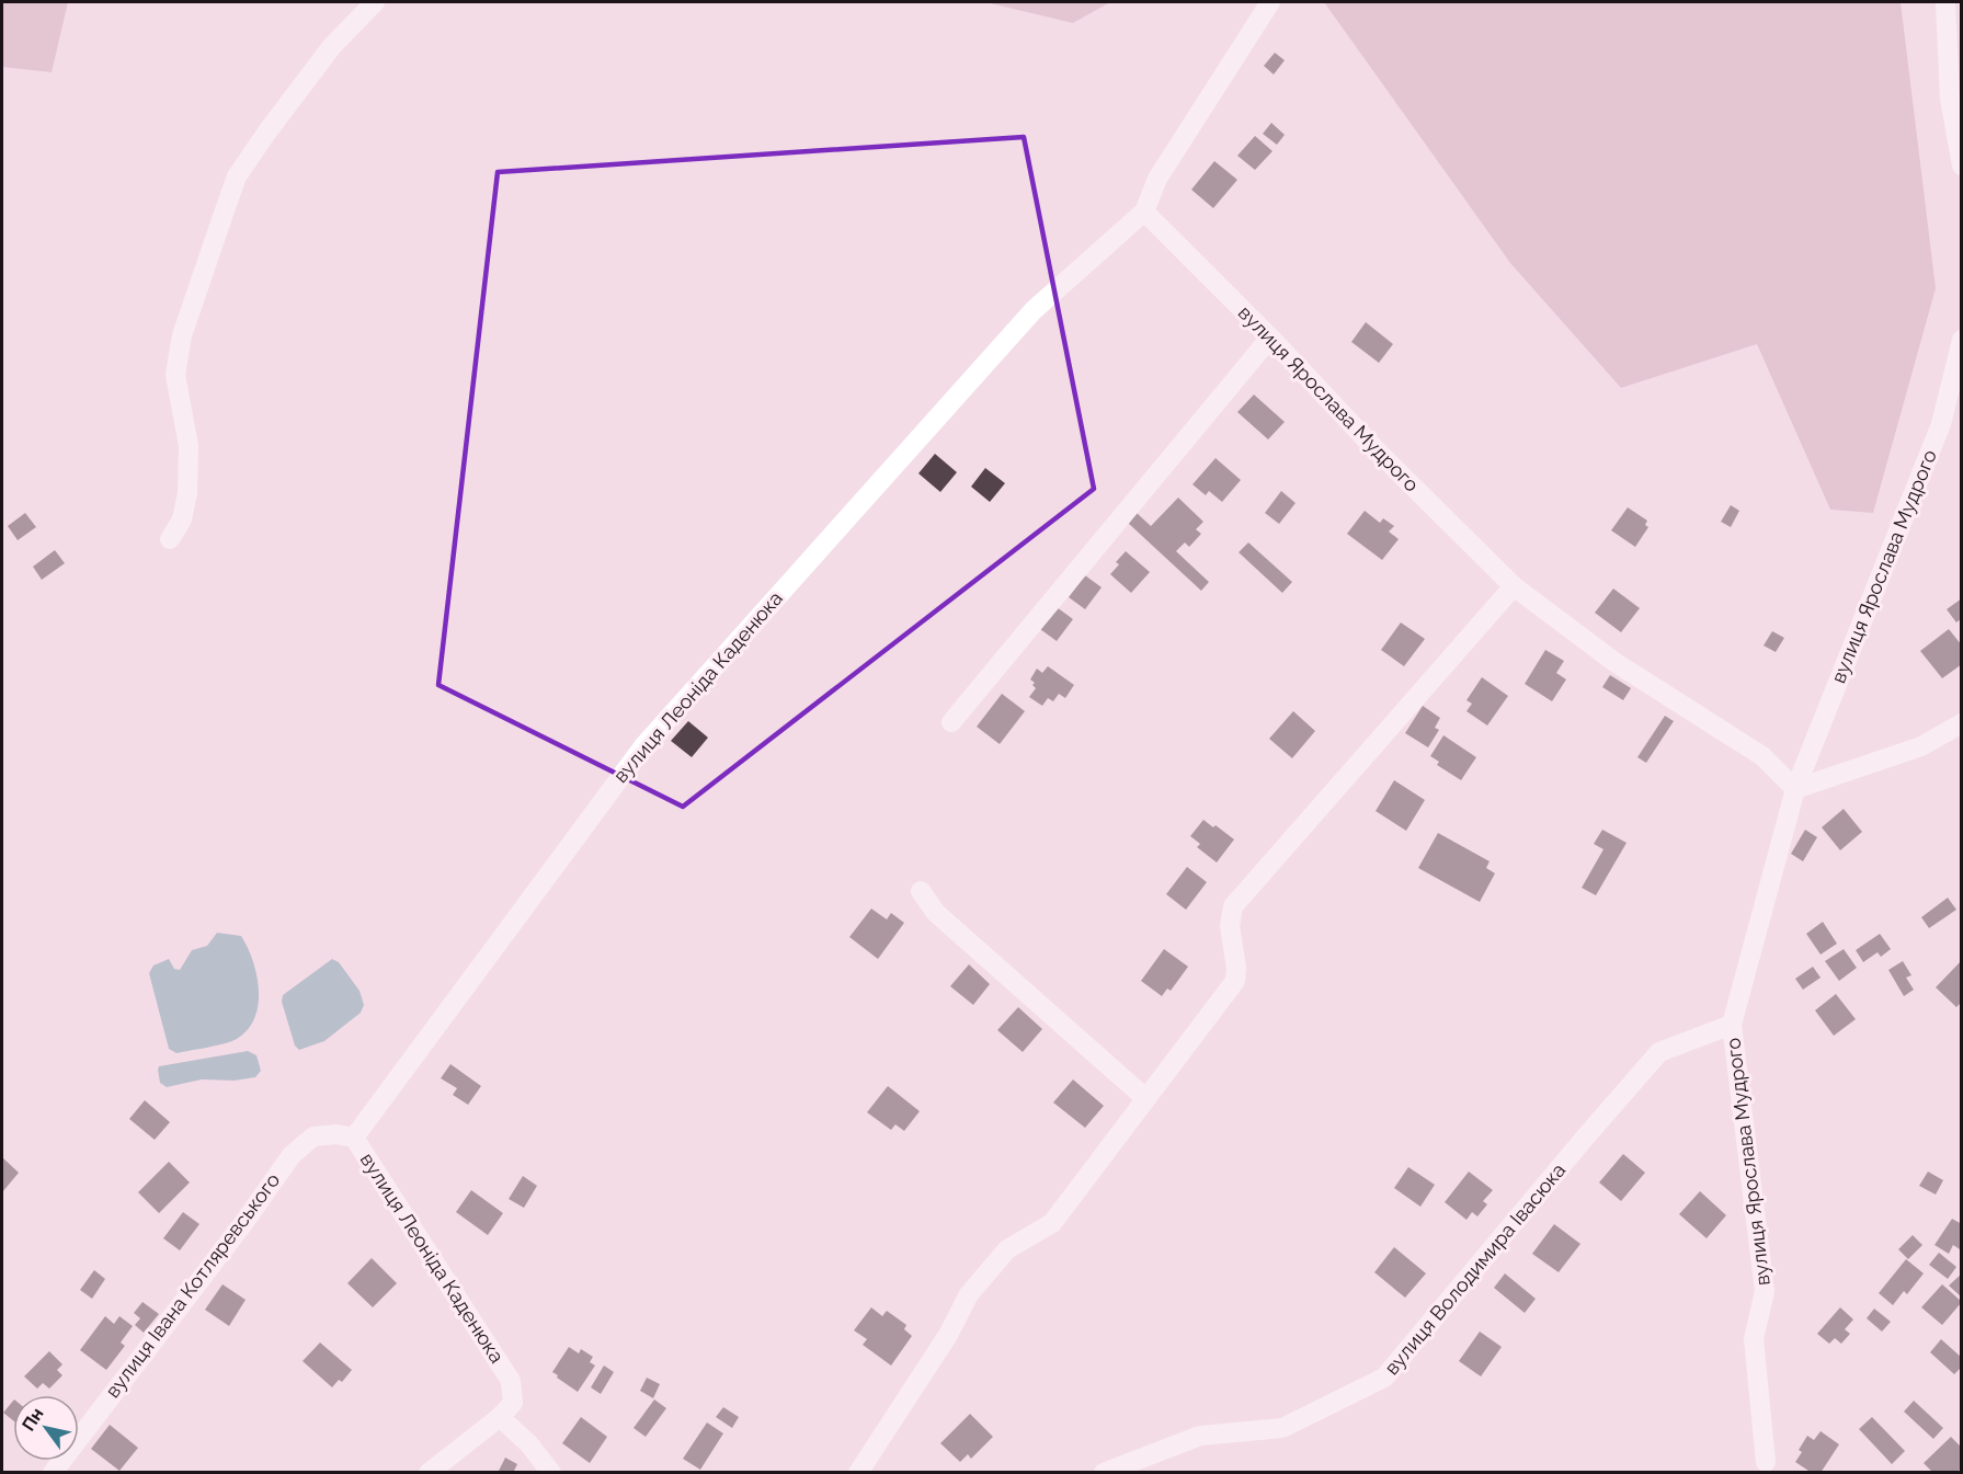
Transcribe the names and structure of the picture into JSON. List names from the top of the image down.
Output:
{
  "streets": {
    "street": [
      "вулиця Ярослава Мудрого",
      "вулиця Леоніда Каденюка",
      "вулиця Володимира Івасюка",
      "вулиця Івана Котляревського"
    ]
  },
  "crossings": [
    ["вулиця Ярослава Мудрого", "вулиця Леоніда Каденюка"],
    ["вулиця Ярослава Мудрого", "вулиця Володимира Івасюка"],
    ["вулиця Леоніда Каденюка", "вулиця Івана Котляревського"]
  ],
  "north": "top left"
}
